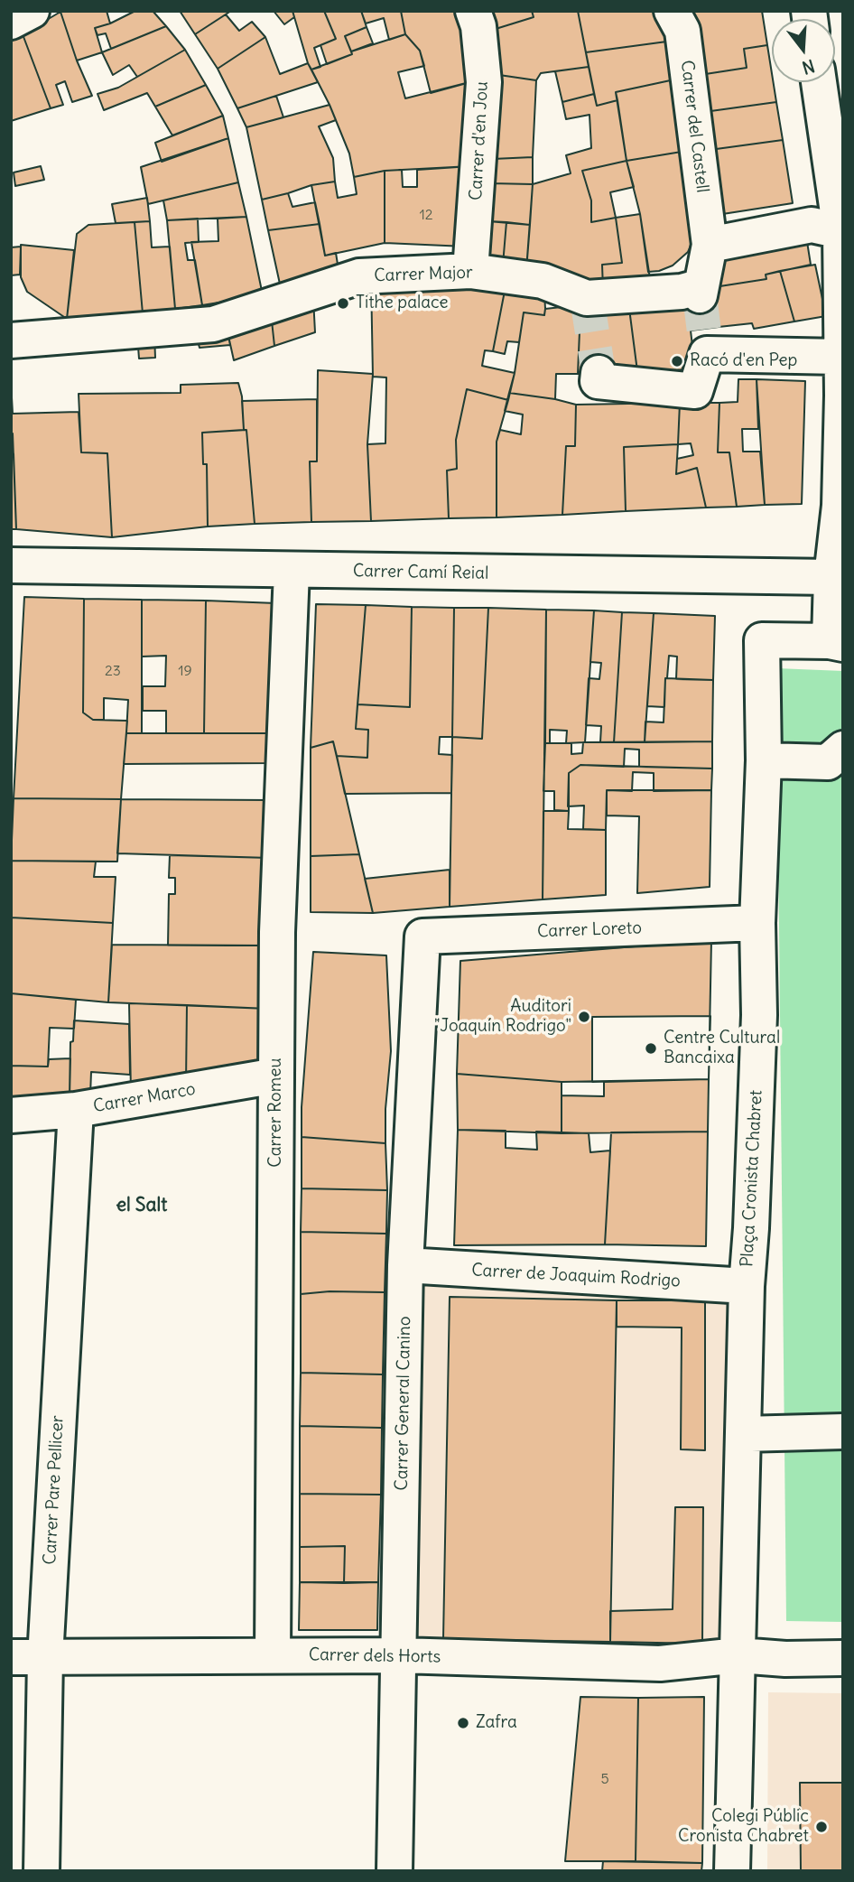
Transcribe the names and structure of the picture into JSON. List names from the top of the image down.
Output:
{
  "streets": {
    "street": [
      "Carrer del Castell",
      "Carrer d'en Jou",
      "Carrer Major",
      "Carrer Camí Reial",
      "Carrer Loreto",
      "Carrer Marco",
      "Carrer Romeu",
      "Plaça Cronista Chabret",
      "Carrer de Joaquim Rodrigo",
      "Carrer General Canino",
      "Carrer Pare Pellicer",
      "Carrer dels Horts"
    ]
  },
  "crossings": [
    ["Carrer del Castell", "Carrer Major"],
    ["Carrer d'en Jou", "Carrer Major"],
    ["Carrer Camí Reial", "Carrer Romeu"],
    ["Carrer Loreto", "Plaça Cronista Chabret"],
    ["Carrer Loreto", "Carrer General Canino"],
    ["Carrer Marco", "Carrer Romeu"],
    ["Carrer Marco", "Carrer Pare Pellicer"],
    ["Carrer Romeu", "Carrer dels Horts"],
    ["Plaça Cronista Chabret", "Carrer de Joaquim Rodrigo"],
    ["Plaça Cronista Chabret", "Carrer dels Horts"],
    ["Carrer de Joaquim Rodrigo", "Carrer General Canino"],
    ["Carrer General Canino", "Carrer dels Horts"],
    ["Carrer Pare Pellicer", "Carrer dels Horts"]
  ],
  "districts": ["el Salt"],
  "places": [
    "Tithe palace",
    "Racó d'en Pep",
    "Auditori \"Joaquín Rodrigo\"",
    "Centre Cultural Bancaixa",
    "Zafra",
    "Colegi Públic Cronista Chabret"
  ],
  "house_numbers": [
    "12",
    "23",
    "19",
    "5"
  ],
  "north": "bottom"
}
